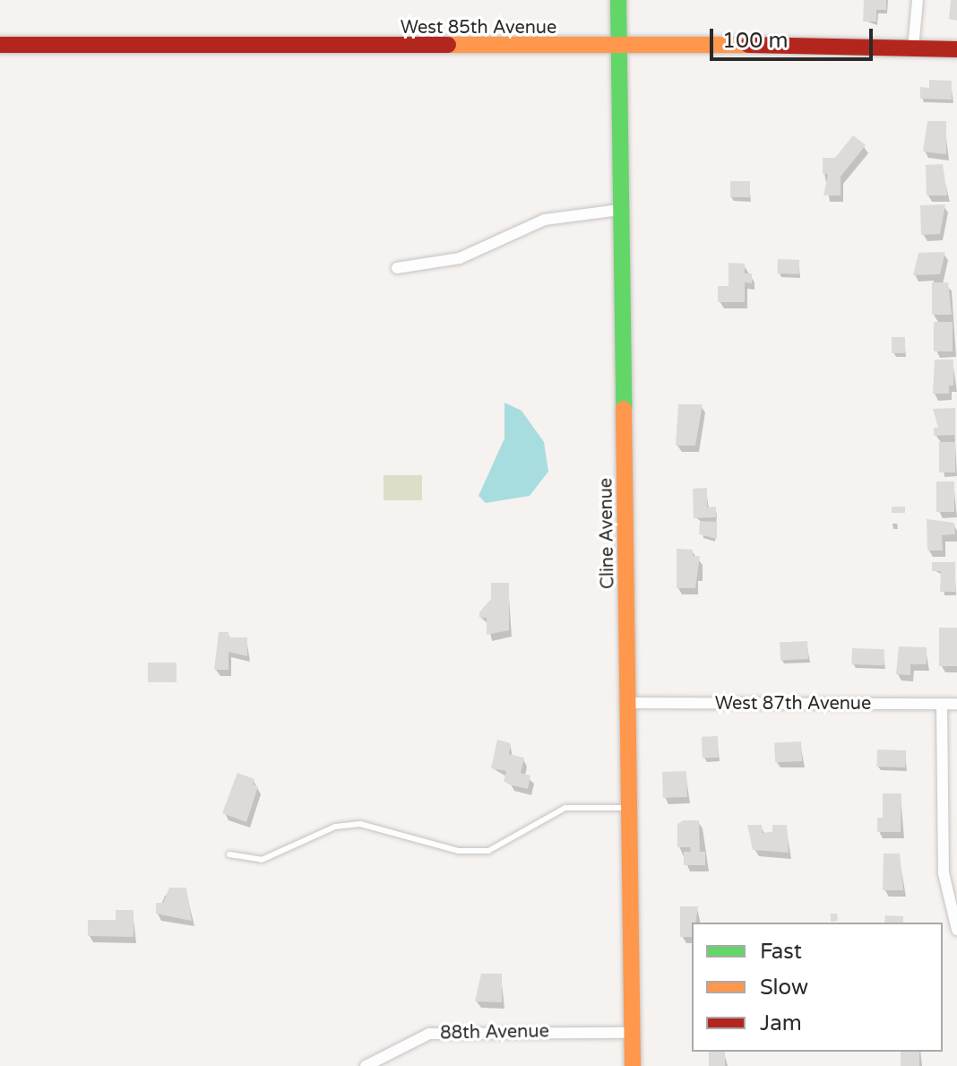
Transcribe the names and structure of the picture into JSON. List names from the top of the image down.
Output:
{
  "streets": {
    "street": [
      "West 85th Avenue",
      "Cline Avenue",
      "West 87th Avenue",
      "88th Avenue"
    ]
  },
  "crossings": [
    ["West 85th Avenue", "Cline Avenue"],
    ["Cline Avenue", "West 87th Avenue"],
    ["Cline Avenue", "88th Avenue"]
  ],
  "legend": ["Fast", "Slow", "Jam"],
  "scale_bar": "100 m"
}
